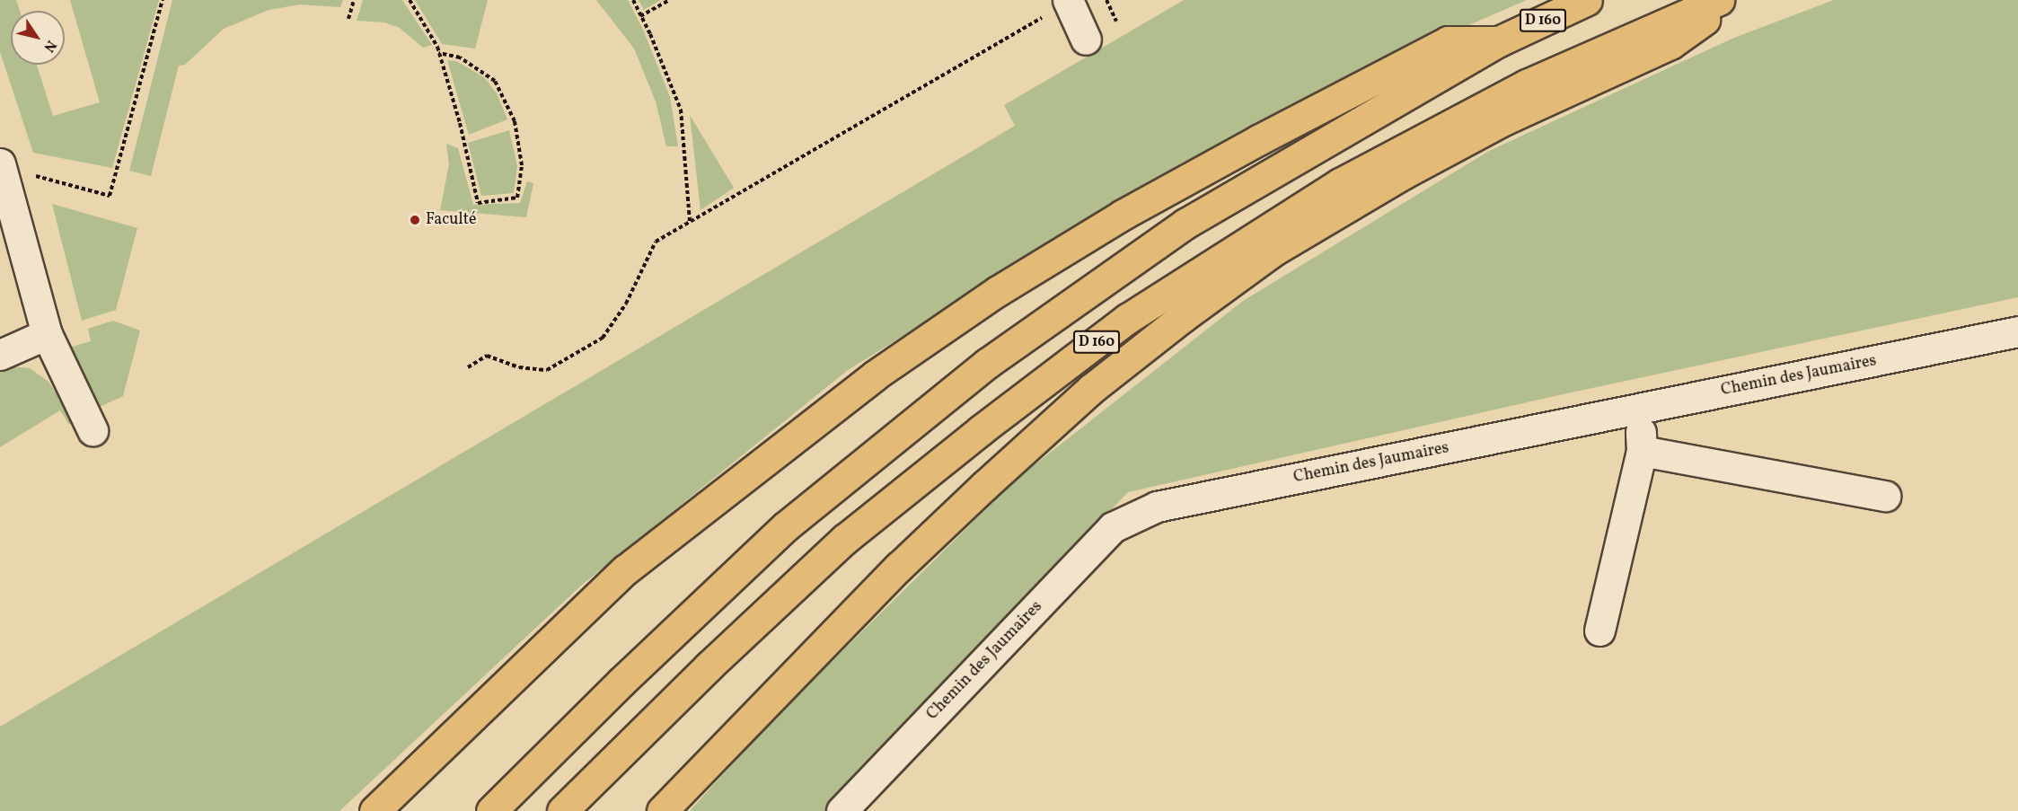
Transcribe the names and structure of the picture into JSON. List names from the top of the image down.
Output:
{
  "streets": {
    "highway": ["D 160"],
    "street": ["Chemin des Jaumaires"]
  },
  "places": ["Faculté"],
  "north": "bottom right"
}
